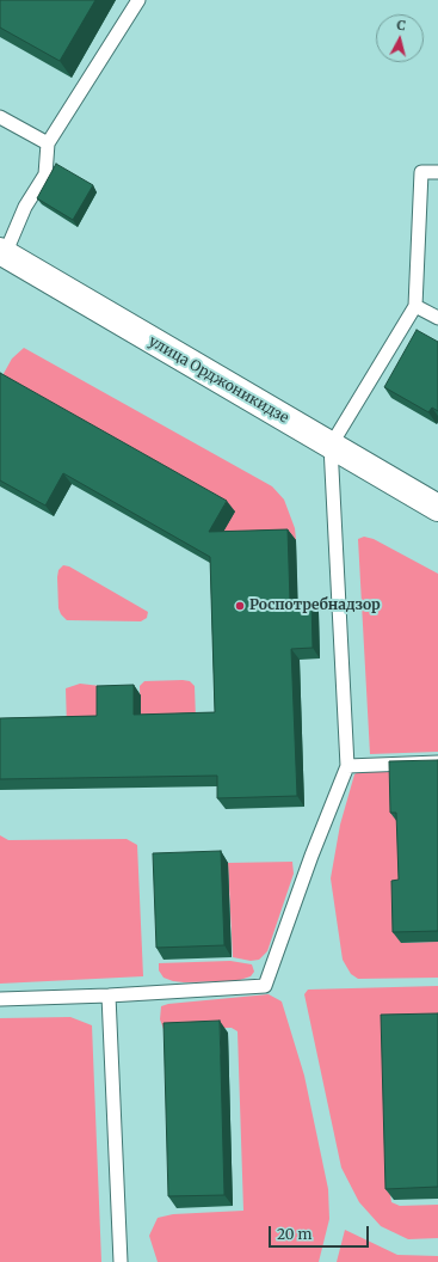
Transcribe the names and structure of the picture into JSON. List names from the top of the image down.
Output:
{
  "streets": {
    "main road": ["улица Орджоникидзе"]
  },
  "places": ["Роспотребнадзор"],
  "scale_bar": "20 m",
  "north": "top"
}
